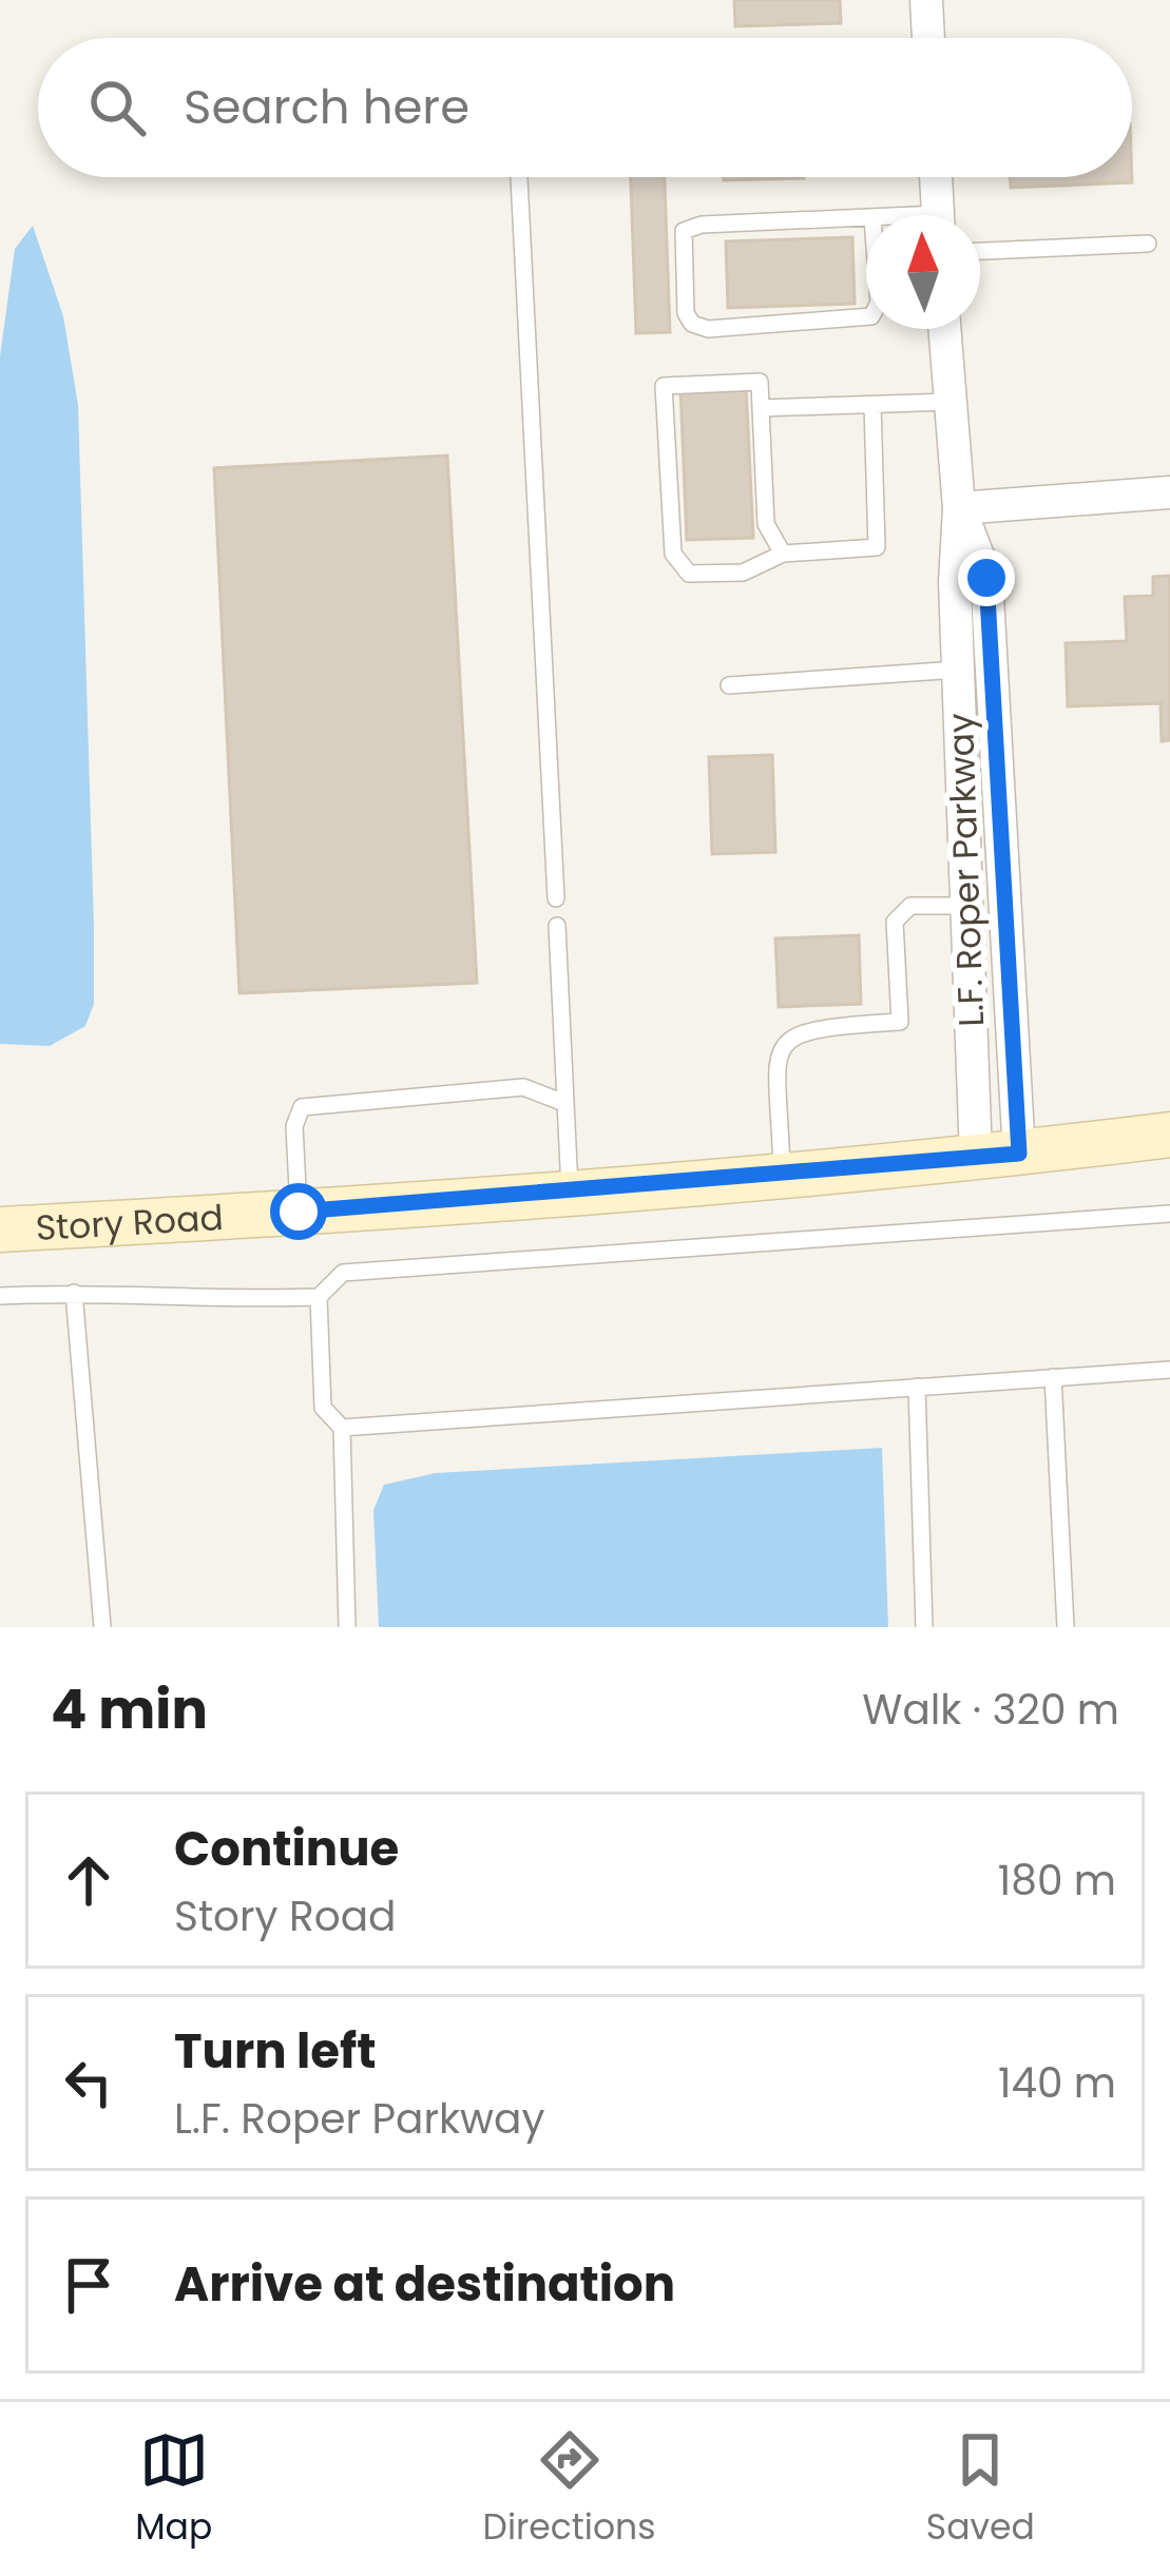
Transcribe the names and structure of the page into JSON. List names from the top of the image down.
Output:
{
  "streets": {
    "street": ["L.F. Roper Parkway", "Story Road"]
  },
  "crossings": [
    ["L.F. Roper Parkway", "Story Road"]
  ],
  "north": "top",
  "page": {
    "search": "Search here",
    "heading": ["4 min", "Walk · 320 m"],
    "list": [
      ["Continue", "Story Road", "180 m"],
      ["Turn left", "L.F. Roper Parkway", "140 m"],
      "Arrive at destination"
    ],
    "nav": ["Map", "Directions", "Saved"]
  }
}
